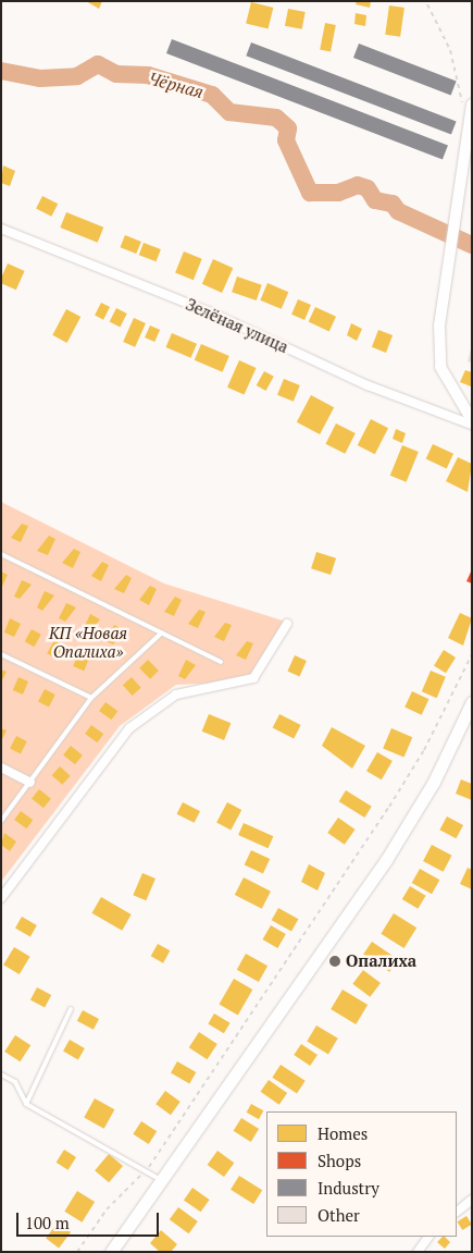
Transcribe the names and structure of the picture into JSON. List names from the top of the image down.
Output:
{
  "streets": {
    "street": ["Зелёная улица"]
  },
  "water": ["Чёрная"],
  "parks": ["КП «Новая Опалиха»"],
  "places": ["Опалиха"],
  "legend": [
    "Homes",
    "Shops",
    "Industry",
    "Other"
  ],
  "scale_bar": "100 m"
}
